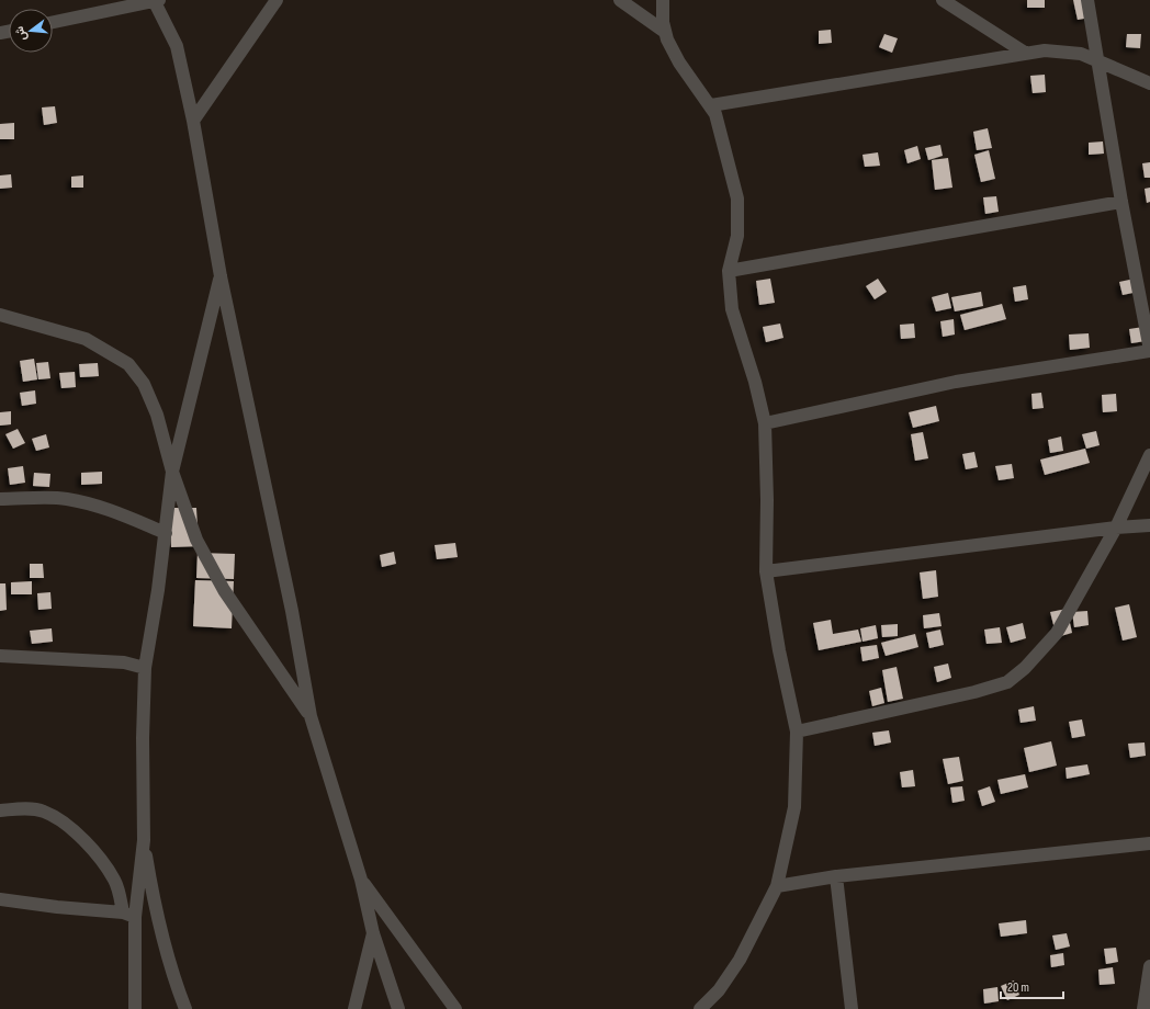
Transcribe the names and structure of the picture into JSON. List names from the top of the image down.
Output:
{
  "scale_bar": "20 m",
  "north": "left"
}
